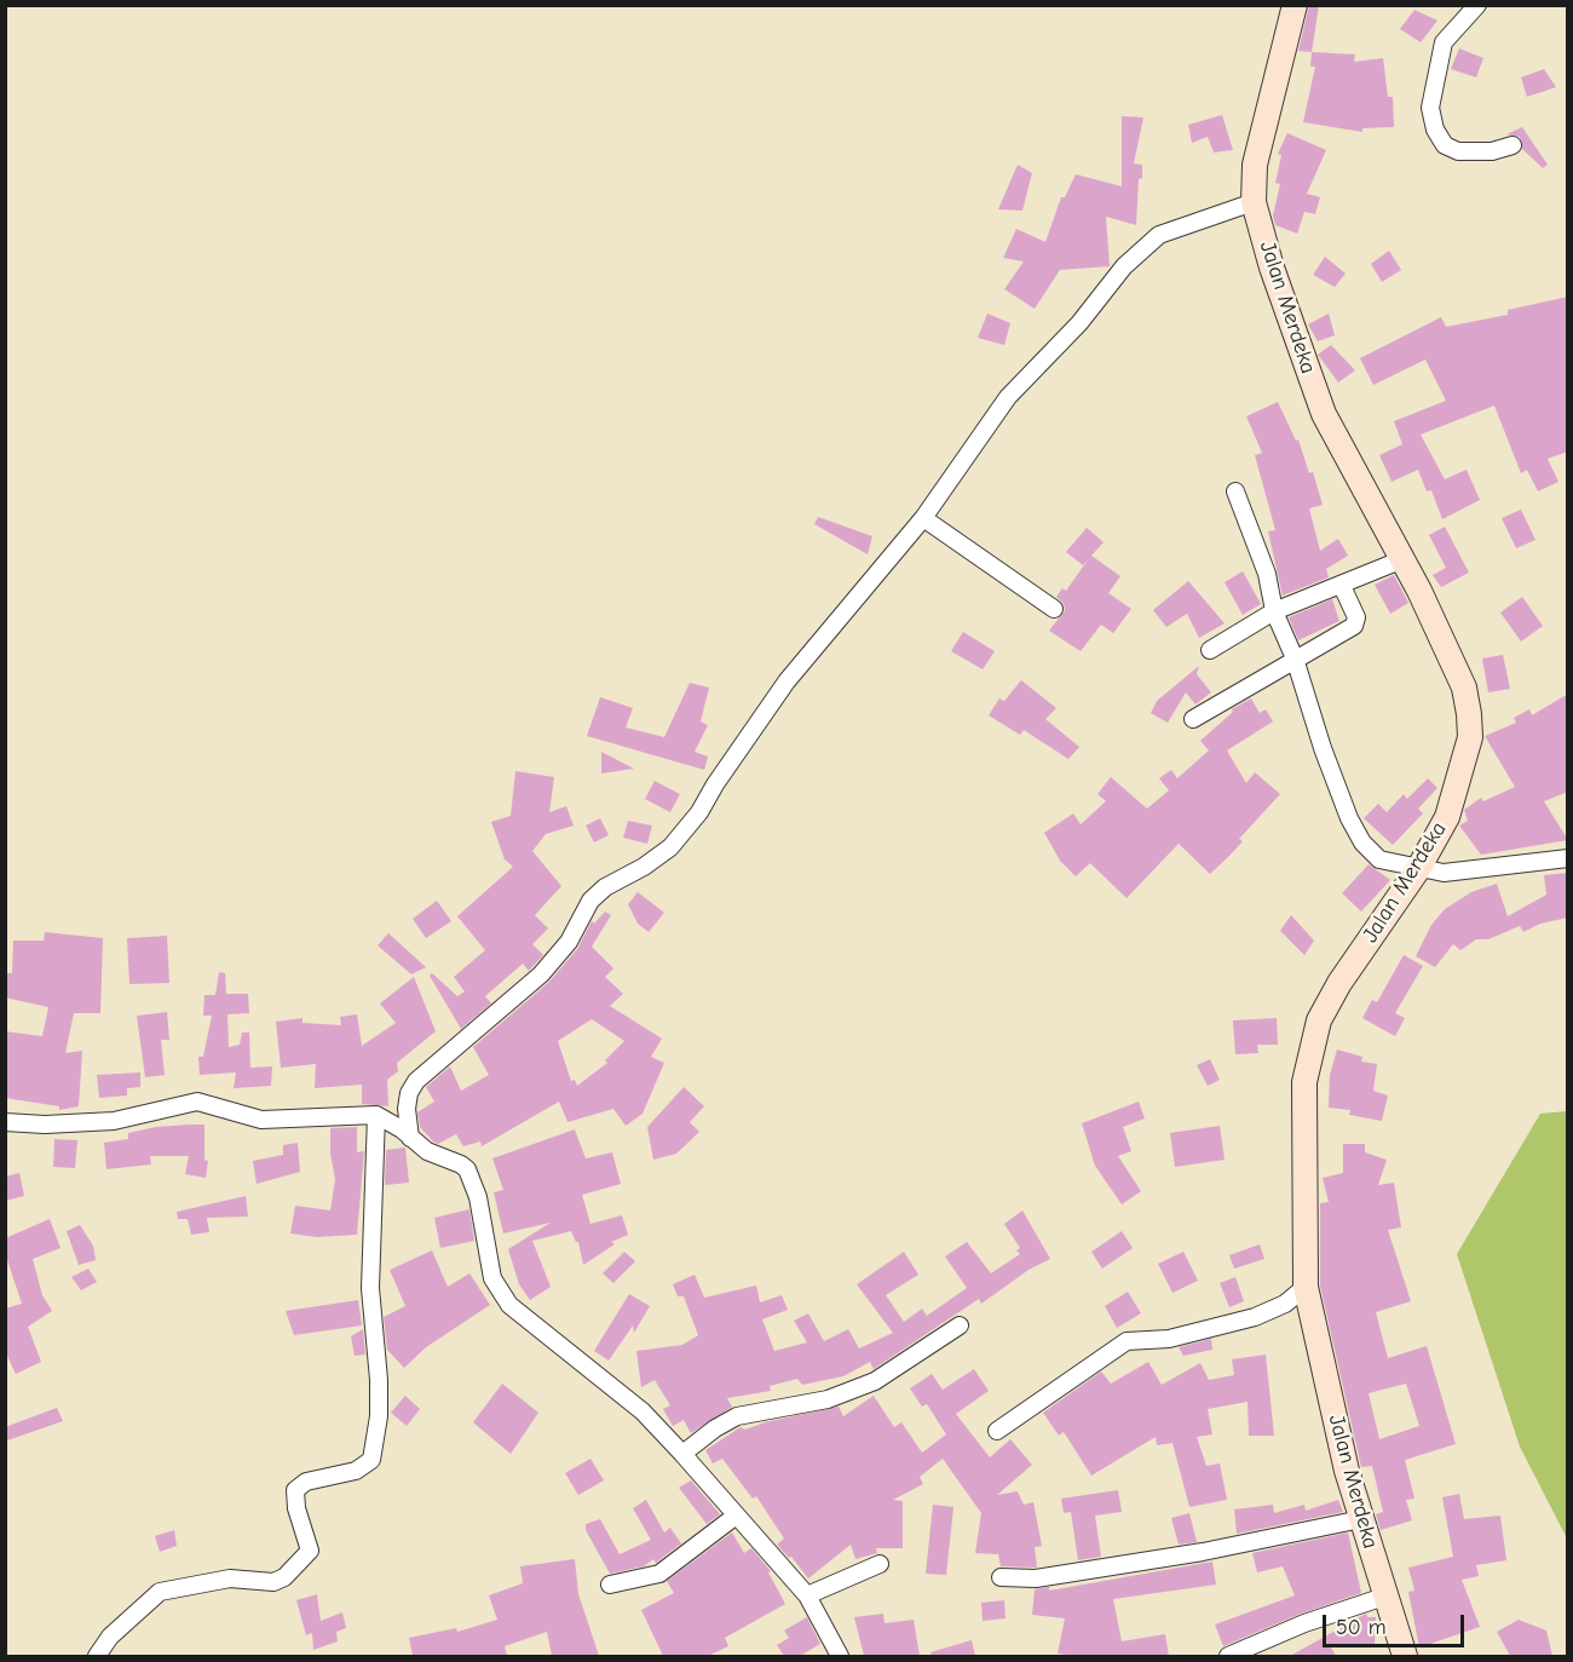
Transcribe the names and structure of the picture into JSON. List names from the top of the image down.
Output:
{
  "streets": {
    "street": ["Jalan Merdeka"]
  },
  "scale_bar": "50 m"
}
